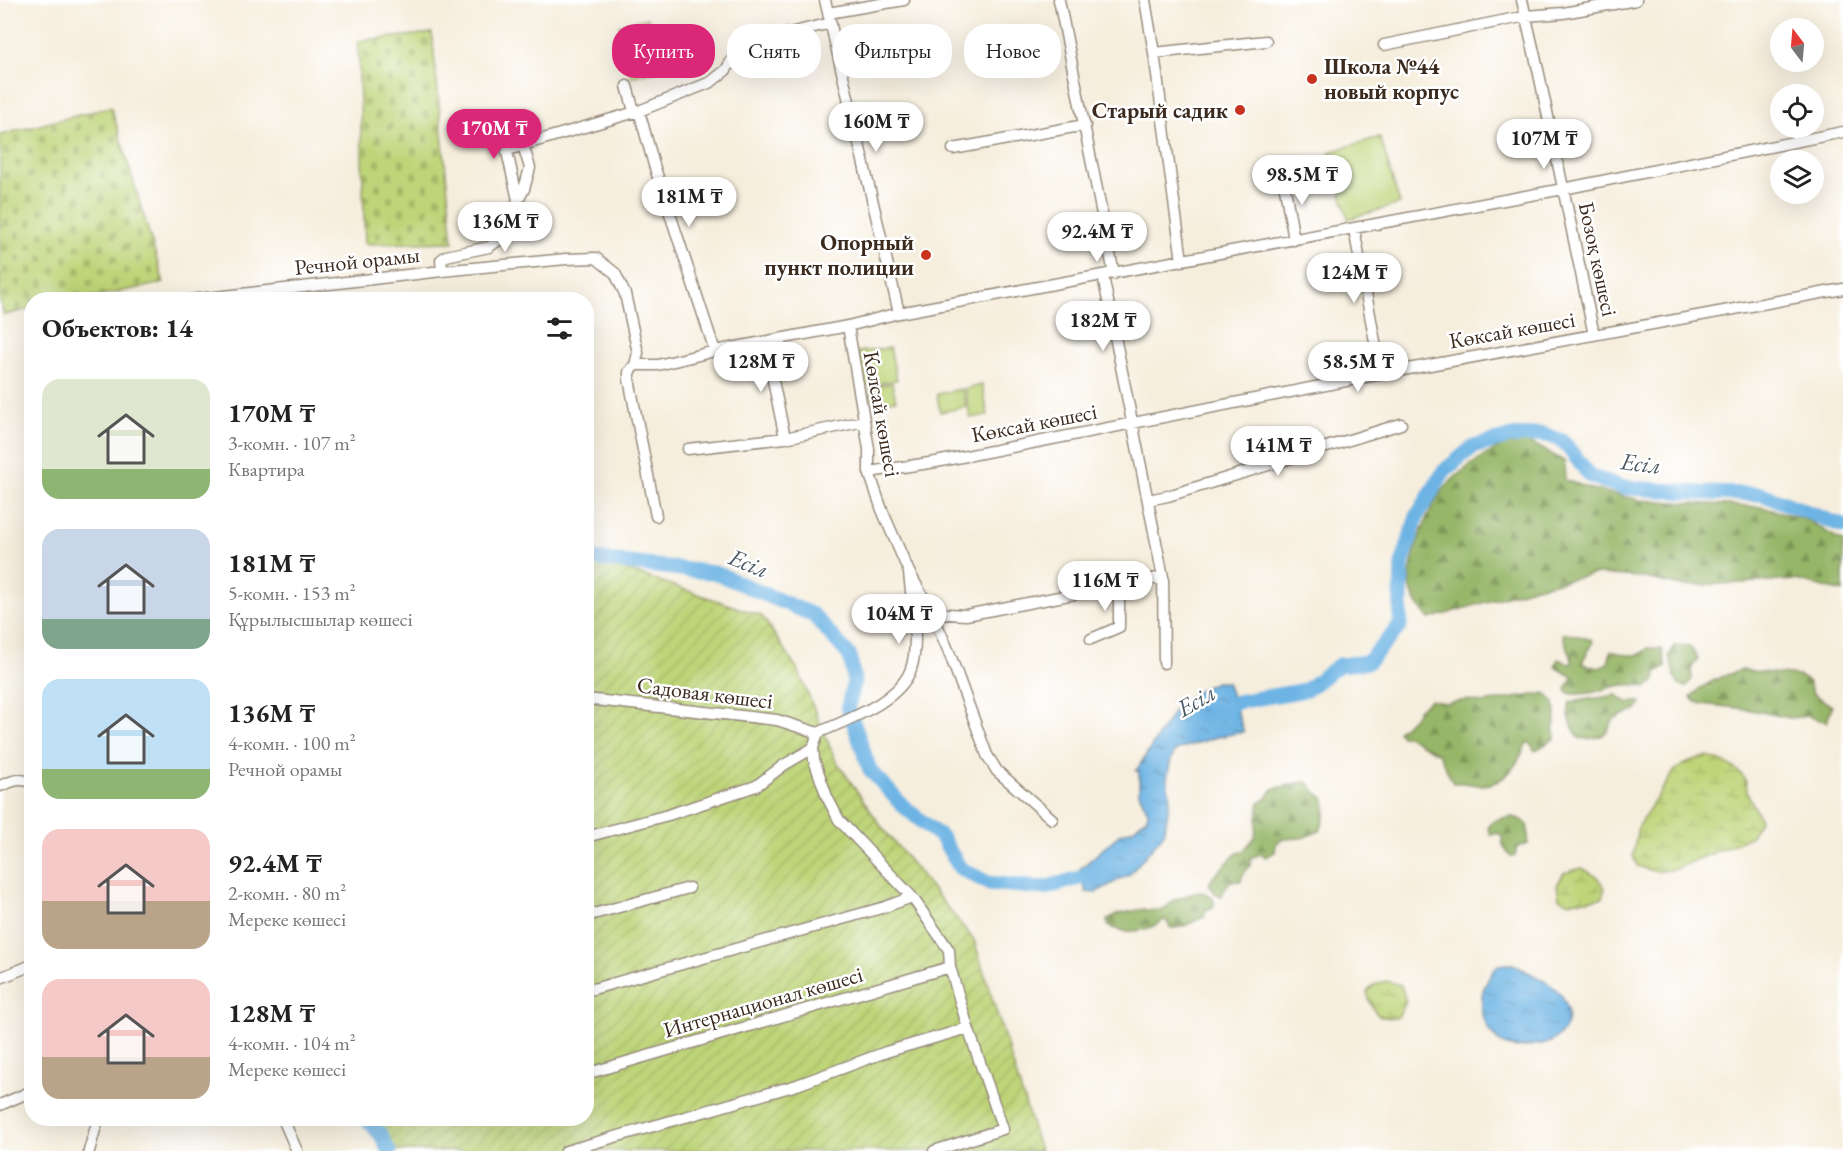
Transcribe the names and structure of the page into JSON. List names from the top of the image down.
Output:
{
  "streets": {
    "street": [
      "Бозоқ көшесі",
      "Речной орамы",
      "Көксай көшесі",
      "Көлсай көшесі",
      "Садовая көшесі",
      "Интернационал көшесі"
    ]
  },
  "crossings": [
    ["Бозоқ көшесі", "Көксай көшесі"],
    ["Көксай көшесі", "Көлсай көшесі"]
  ],
  "water": ["Есіл"],
  "places": ["Школа №44 новый корпус", "Старый садик", "Опорный пункт полиции"],
  "north": "top",
  "page": {
    "chip": [
      "Купить",
      "Снять",
      "Фильтры",
      "Новое"
    ],
    "price": [
      "160M ₸",
      "170M ₸",
      "107M ₸",
      "98.5M ₸",
      "181M ₸",
      "136M ₸",
      "92.4M ₸",
      "124M ₸",
      "182M ₸",
      "128M ₸",
      "58.5M ₸",
      "141M ₸",
      "116M ₸",
      "104M ₸"
    ],
    "heading": "Объектов: 14",
    "list": [
      {
        "name": "170M ₸",
        "note": "3-комн. · 107 m² · Квартира"
      },
      {
        "name": "181M ₸",
        "note": "5-комн. · 153 m² · Құрылысшылар көшесі"
      },
      {
        "name": "136M ₸",
        "note": "4-комн. · 100 m² · Речной орамы"
      },
      {
        "name": "92.4M ₸",
        "note": "2-комн. · 80 m² · Мереке көшесі"
      },
      {
        "name": "128M ₸",
        "note": "4-комн. · 104 m² · Мереке көшесі"
      }
    ]
  }
}
